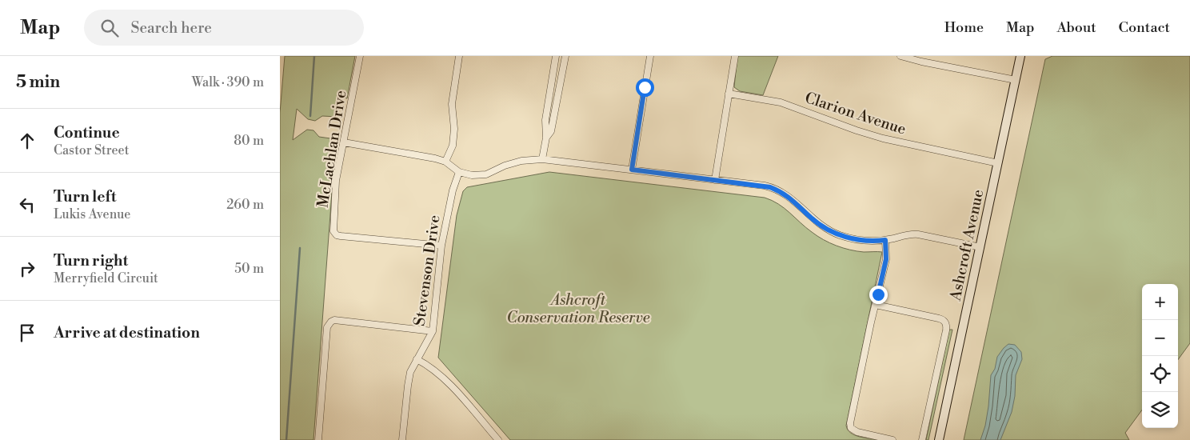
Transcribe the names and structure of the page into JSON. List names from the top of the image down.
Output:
{
  "streets": {
    "main road": ["Ashcroft Avenue"],
    "street": ["Clarion Avenue", "McLachlan Drive", "Stevenson Drive"]
  },
  "crossings": [
    ["Clarion Avenue", "Ashcroft Avenue"],
    ["McLachlan Drive", "Stevenson Drive"]
  ],
  "parks": ["Ashcroft Conservation Reserve"],
  "page": {
    "header": "Map",
    "search": "Search here",
    "nav": [
      "Home",
      "Map",
      "About",
      "Contact"
    ],
    "heading": ["5 min", "Walk · 390 m"],
    "list": [
      ["Continue", "Castor Street", "80 m"],
      ["Turn left", "Lukis Avenue", "260 m"],
      ["Turn right", "Merryfield Circuit", "50 m"],
      "Arrive at destination"
    ],
    "map_buttons": ["+", "−"]
  }
}
